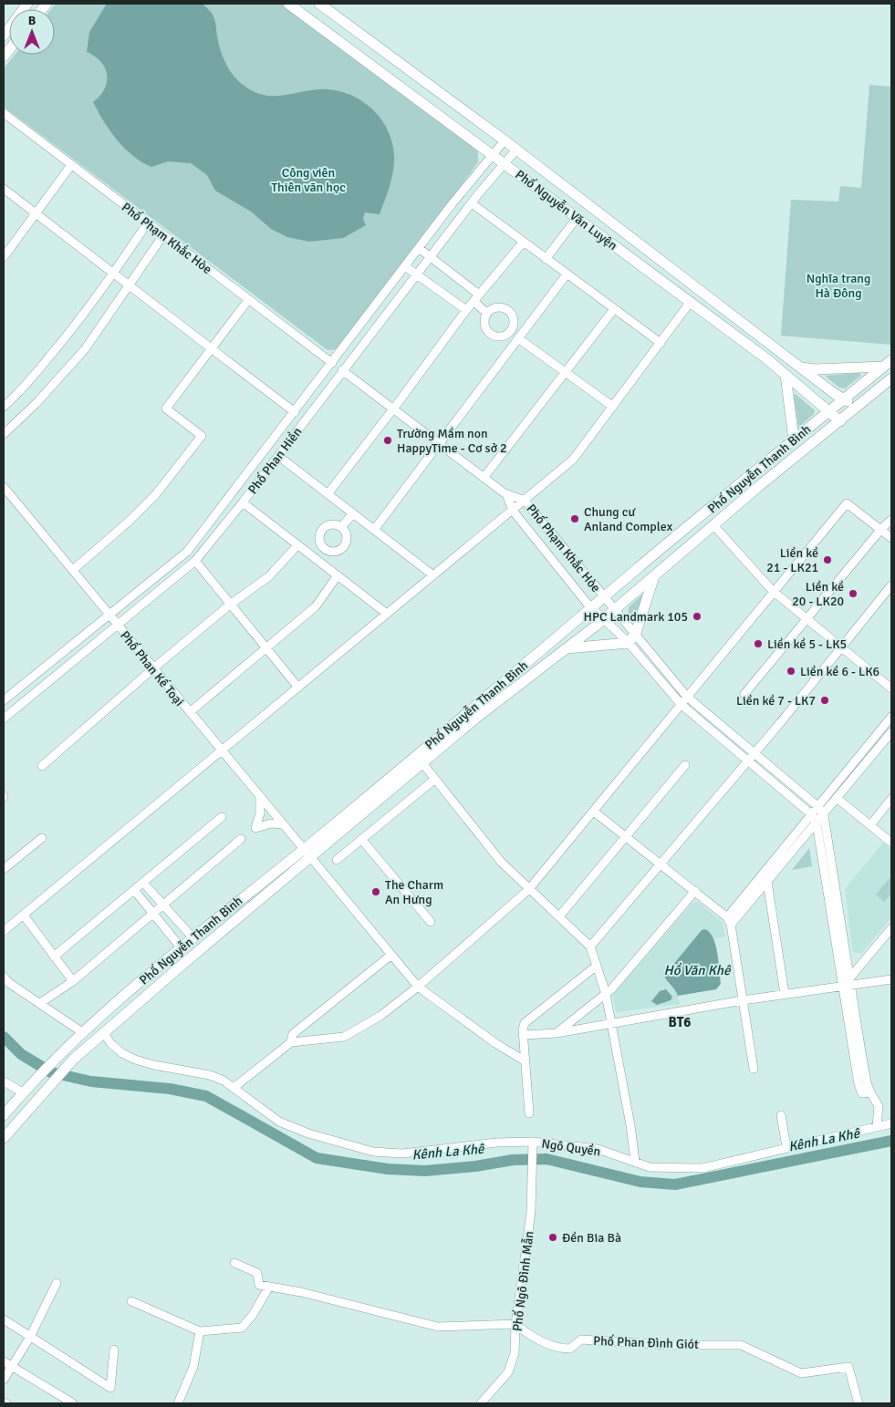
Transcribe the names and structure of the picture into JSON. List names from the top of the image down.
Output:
{
  "streets": {
    "main road": ["Phố Nguyễn Văn Luyện", "Phố Nguyễn Thanh Bình"],
    "street": [
      "Phố Phạm Khắc Hòe",
      "Phố Phan Hiền",
      "Phố Phan Kế Toại",
      "Ngô Quyền",
      "Phố Ngô Đình Mẫn",
      "Phố Phan Đình Giót"
    ]
  },
  "crossings": [
    ["Phố Nguyễn Văn Luyện", "Phố Phan Hiền"],
    ["Phố Nguyễn Văn Luyện", "Phố Nguyễn Thanh Bình"],
    ["Phố Phạm Khắc Hòe", "Phố Phan Hiền"],
    ["Phố Phạm Khắc Hòe", "Phố Nguyễn Thanh Bình"],
    ["Phố Phan Hiền", "Phố Phan Kế Toại"],
    ["Phố Nguyễn Thanh Bình", "Phố Phan Kế Toại"],
    ["Phố Nguyễn Thanh Bình", "Ngô Quyền"],
    ["Ngô Quyền", "Phố Ngô Đình Mẫn"],
    ["Phố Ngô Đình Mẫn", "Phố Phan Đình Giót"]
  ],
  "districts": ["BT6"],
  "water": ["Hồ Văn Khê", "Kênh La Khê"],
  "parks": ["Công viên Thiên văn học", "Nghĩa trang Hà Đông"],
  "places": [
    "Trường Mầm non HappyTime - Cơ sở 2",
    "Chung cư Anland Complex",
    "Liền kề 21 - LK21",
    "Liền kề 20 - LK20",
    "HPC Landmark 105",
    "Liền kề 5 - LK5",
    "Liền kề 6 - LK6",
    "Liền kề 7 - LK7",
    "The Charm An Hưng",
    "Đền Bia Bà"
  ],
  "north": "top"
}
